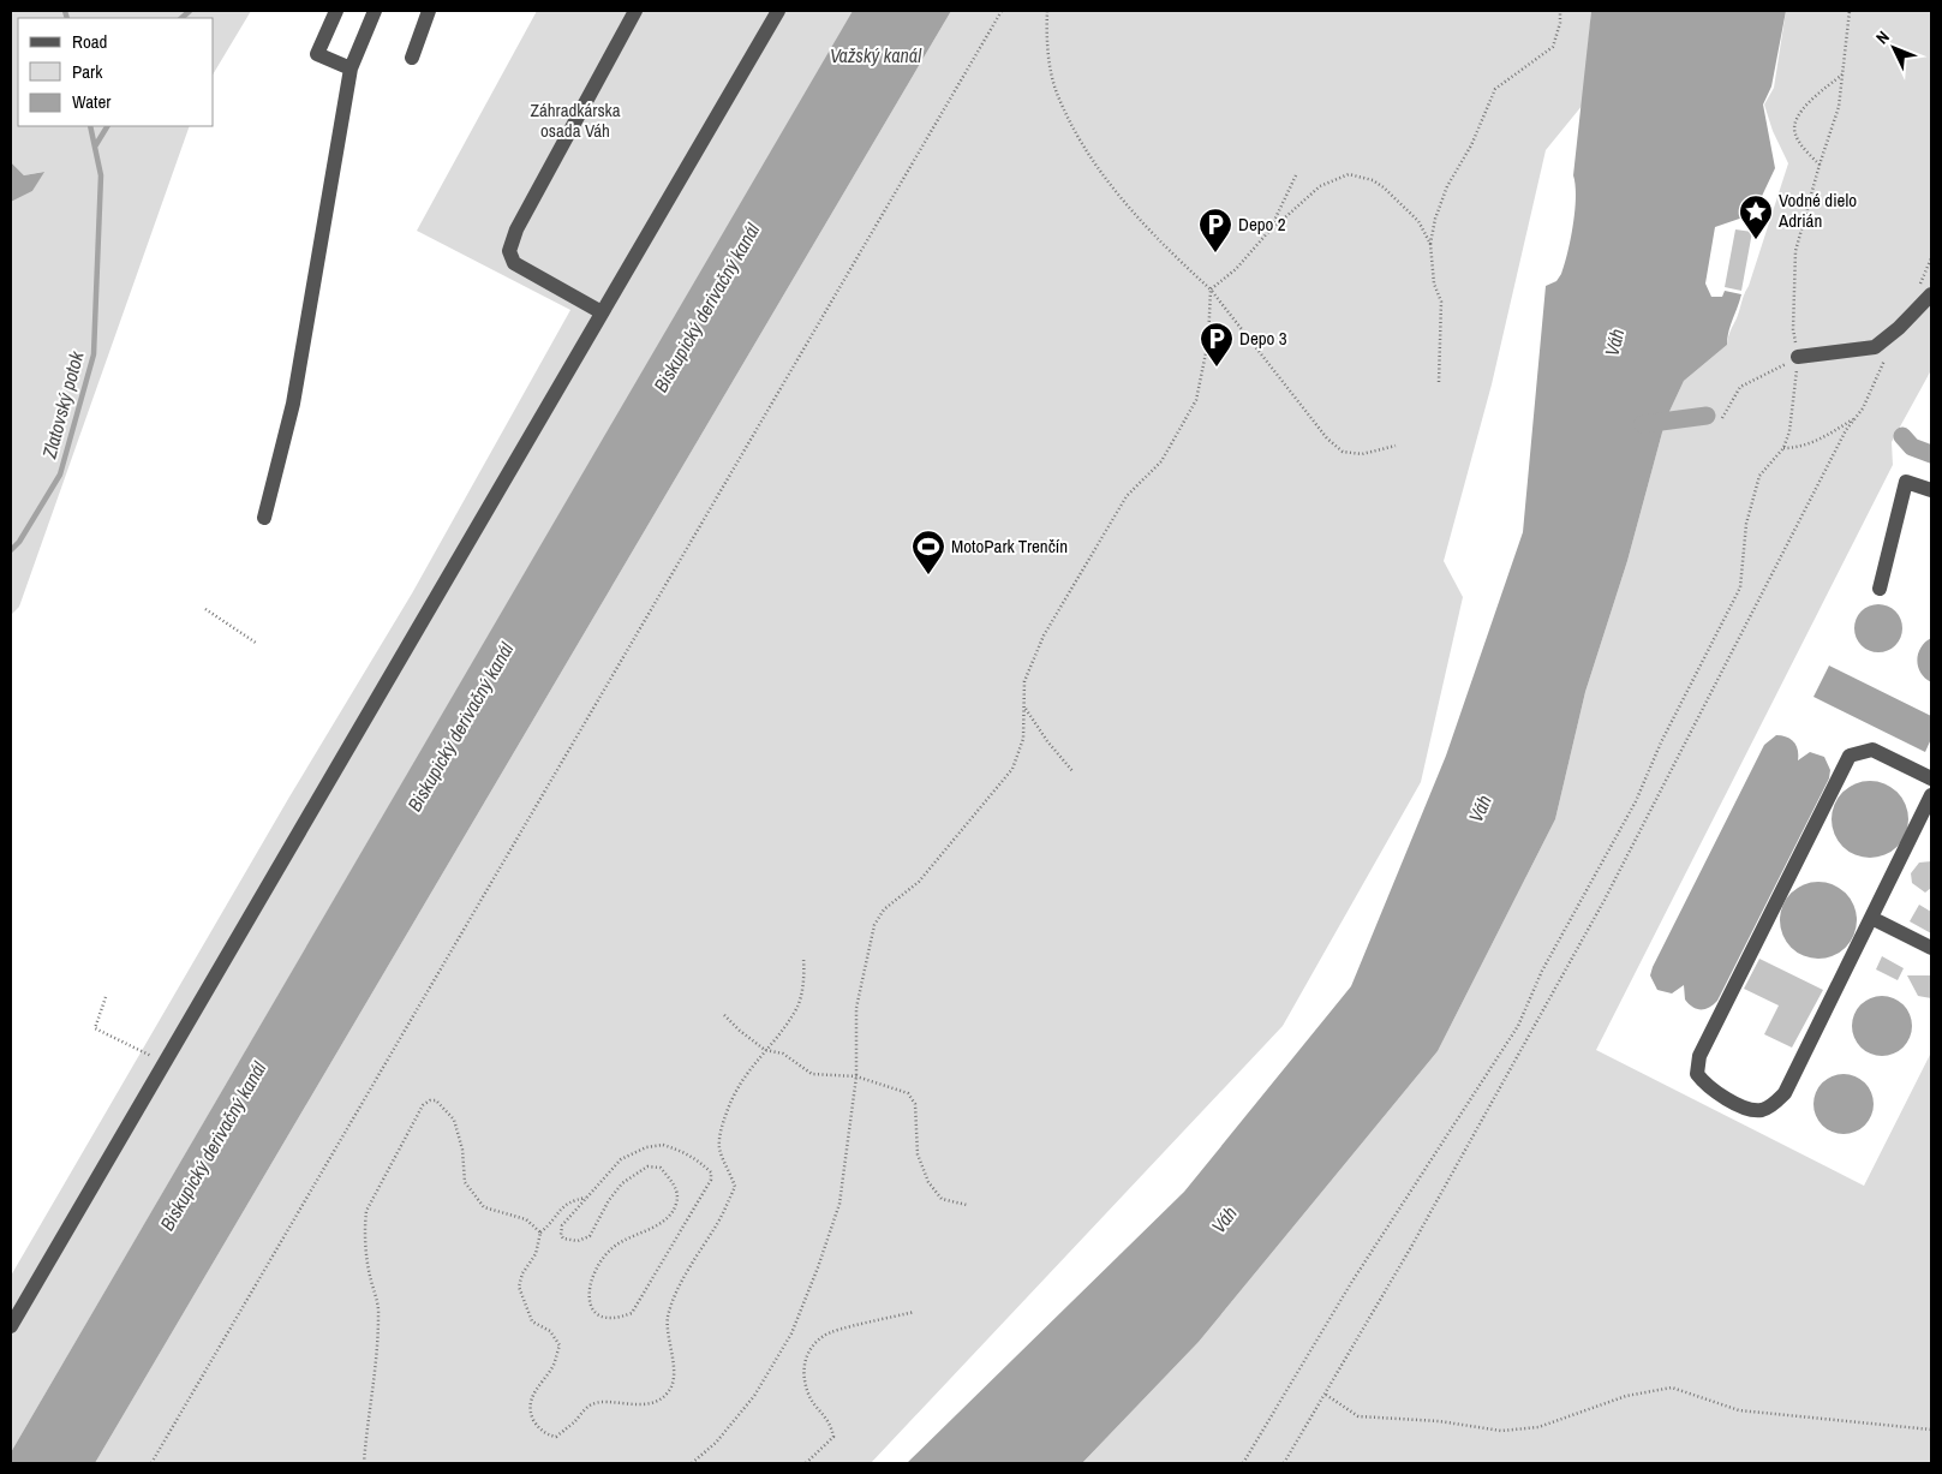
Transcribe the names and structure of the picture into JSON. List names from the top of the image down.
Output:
{
  "water": [
    "Važský kanál",
    "Biskupický derivačný kanál",
    "Váh",
    "Zlatovský potok"
  ],
  "parks": ["Záhradkárska osada Váh"],
  "places": {
    "place": ["Vodné dielo Adrián"],
    "parking": ["Depo 2", "Depo 3"],
    "sports": ["MotoPark Trenčín"]
  },
  "legend": ["Road", "Park", "Water"],
  "north": "top left"
}
